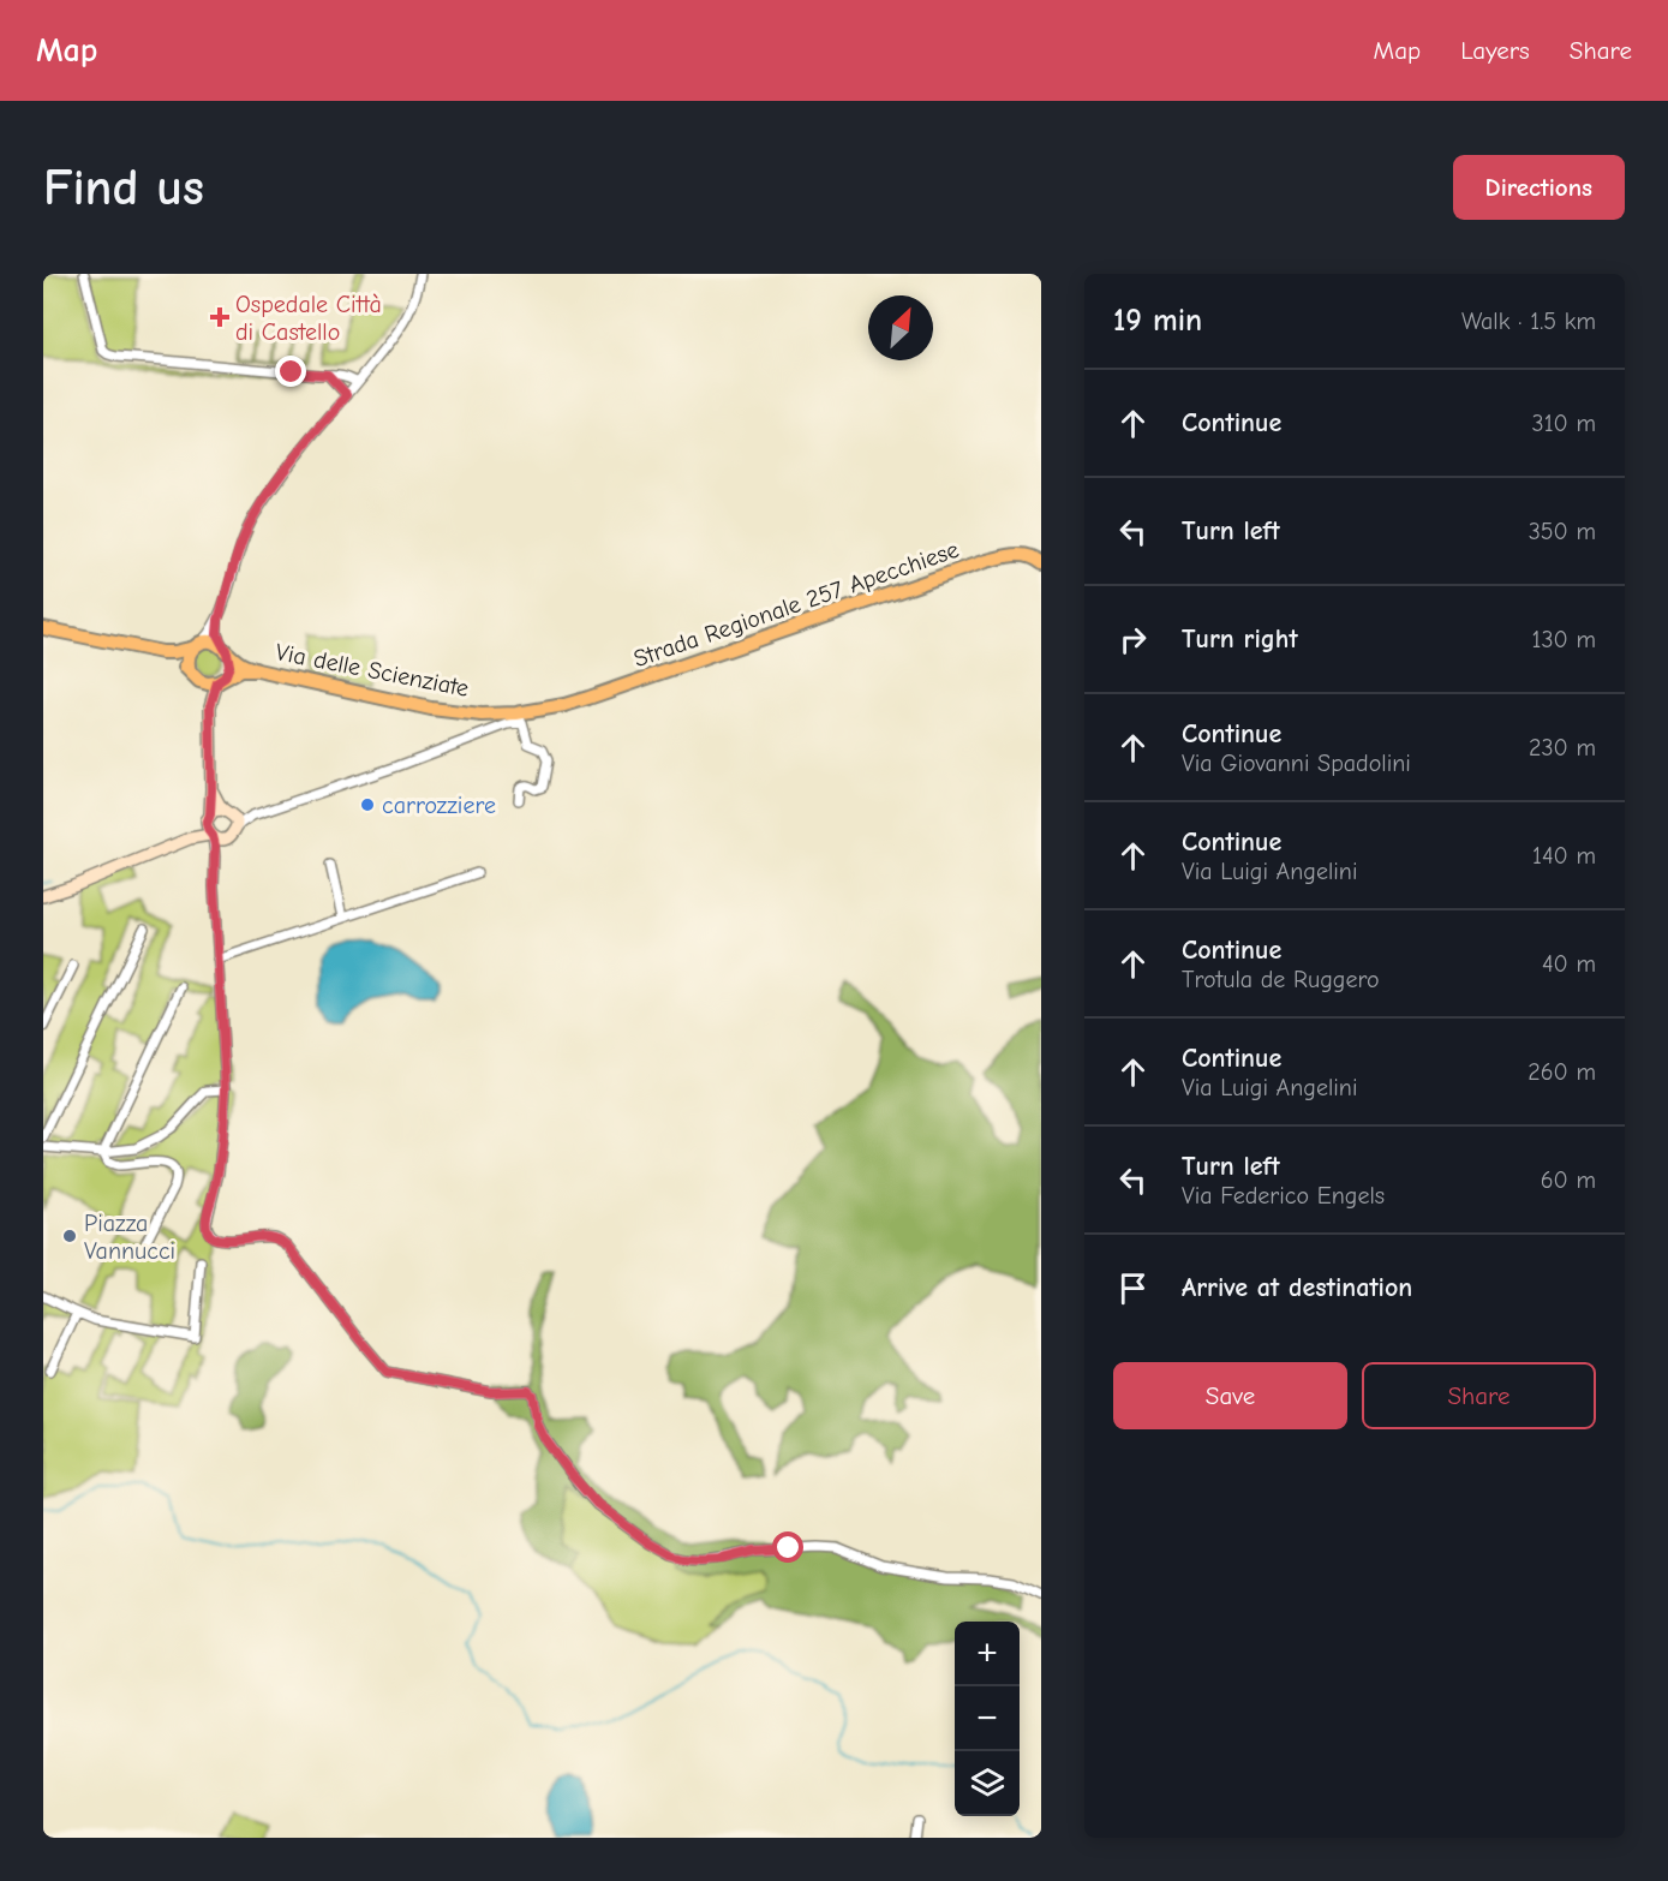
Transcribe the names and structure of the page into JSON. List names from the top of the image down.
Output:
{
  "streets": {
    "main road": ["Strada Regionale 257 Apecchiese", "Via delle Scienziate"]
  },
  "crossings": [
    ["Strada Regionale 257 Apecchiese", "Via delle Scienziate"]
  ],
  "places": {
    "health": ["Ospedale Città di Castello"],
    "other": ["carrozziere", "Piazza Vannucci"]
  },
  "north": "top right",
  "page": {
    "header": "Map",
    "nav": ["Map", "Layers", "Share"],
    "buttons": [
      "Directions",
      ["Save", "Share"]
    ],
    "title": "Find us",
    "heading": ["19 min", "Walk · 1.5 km"],
    "list": [
      ["Continue", "310 m"],
      ["Turn left", "350 m"],
      ["Turn right", "130 m"],
      ["Continue", "Via Giovanni Spadolini", "230 m"],
      ["Continue", "Via Luigi Angelini", "140 m"],
      ["Continue", "Trotula de Ruggero", "40 m"],
      ["Continue", "Via Luigi Angelini", "260 m"],
      ["Turn left", "Via Federico Engels", "60 m"],
      "Arrive at destination"
    ],
    "map_buttons": ["+", "−"]
  }
}
